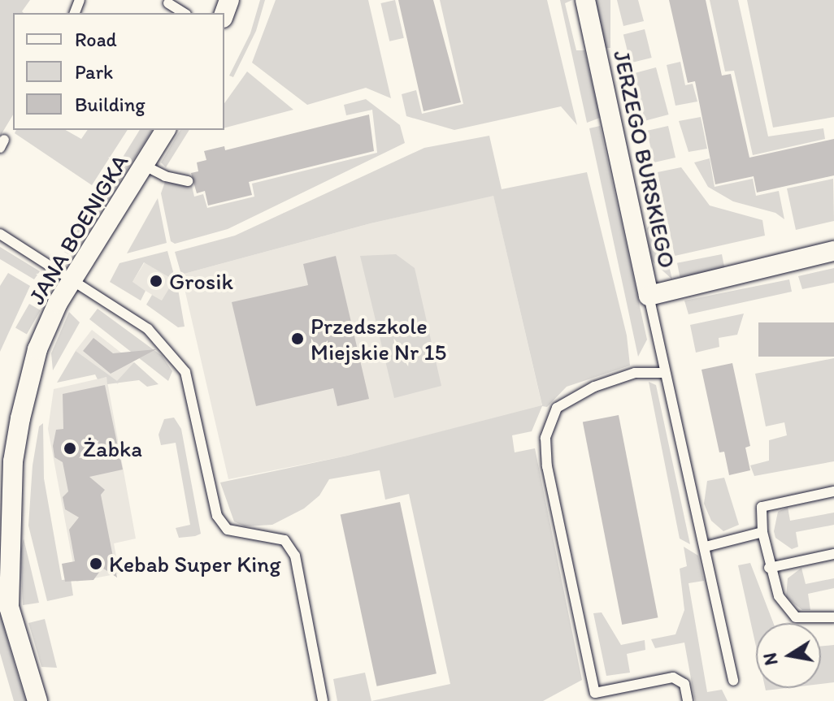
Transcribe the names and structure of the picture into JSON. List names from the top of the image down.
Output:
{
  "streets": {
    "street": ["JERZEGO BURSKIEGO", "JANA BOENIGKA"]
  },
  "places": [
    "Grosik",
    "Przedszkole Miejskie Nr 15",
    "Żabka",
    "Kebab Super King"
  ],
  "legend": ["Road", "Park", "Building"],
  "north": "left"
}
